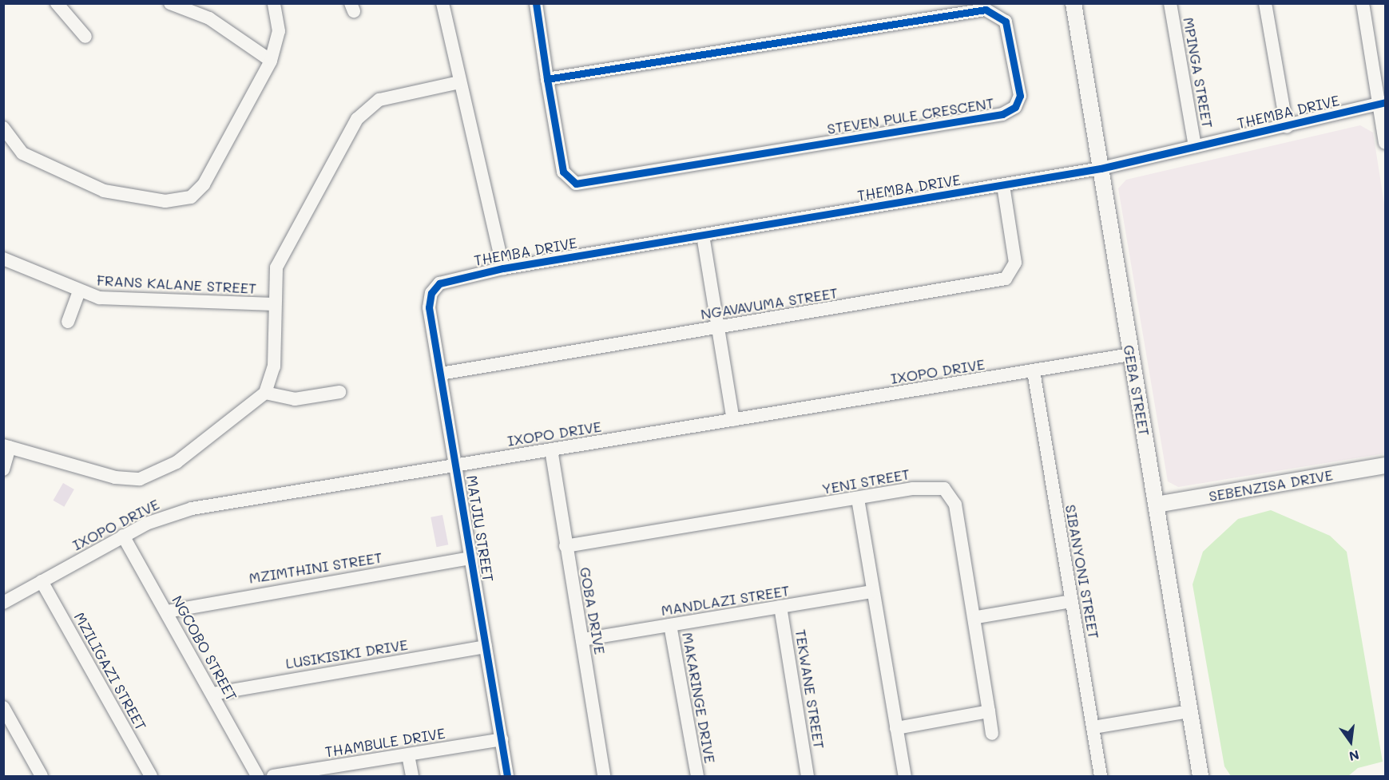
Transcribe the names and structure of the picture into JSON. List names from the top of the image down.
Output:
{
  "streets": {
    "street": [
      "MPINGA STREET",
      "THEMBA DRIVE",
      "STEVEN PULE CRESCENT",
      "FRANS KALANE STREET",
      "NGAVAVUMA STREET",
      "IXOPO DRIVE",
      "GEBA STREET",
      "YENI STREET",
      "SEBENZISA DRIVE",
      "MATJIU STREET",
      "MZIMTHINI STREET",
      "SIBANYONI STREET",
      "MANDLAZI STREET",
      "GOBA DRIVE",
      "NGCOBO STREET",
      "LUSIKISIKI DRIVE",
      "MZILIGAZI STREET",
      "TEKWANE STREET",
      "MAKARINGE DRIVE",
      "THAMBULE DRIVE"
    ]
  },
  "crossings": [
    ["MPINGA STREET", "THEMBA DRIVE"],
    ["THEMBA DRIVE", "NGAVAVUMA STREET"],
    ["THEMBA DRIVE", "GEBA STREET"],
    ["THEMBA DRIVE", "MATJIU STREET"],
    ["NGAVAVUMA STREET", "MATJIU STREET"],
    ["IXOPO DRIVE", "GEBA STREET"],
    ["IXOPO DRIVE", "MATJIU STREET"],
    ["IXOPO DRIVE", "SIBANYONI STREET"],
    ["IXOPO DRIVE", "GOBA DRIVE"],
    ["IXOPO DRIVE", "NGCOBO STREET"],
    ["IXOPO DRIVE", "MZILIGAZI STREET"],
    ["GEBA STREET", "SEBENZISA DRIVE"],
    ["YENI STREET", "GOBA DRIVE"],
    ["MATJIU STREET", "MZIMTHINI STREET"],
    ["MATJIU STREET", "LUSIKISIKI DRIVE"],
    ["MATJIU STREET", "THAMBULE DRIVE"],
    ["MZIMTHINI STREET", "NGCOBO STREET"],
    ["MANDLAZI STREET", "GOBA DRIVE"],
    ["MANDLAZI STREET", "TEKWANE STREET"],
    ["MANDLAZI STREET", "MAKARINGE DRIVE"],
    ["NGCOBO STREET", "LUSIKISIKI DRIVE"]
  ],
  "north": "bottom"
}
